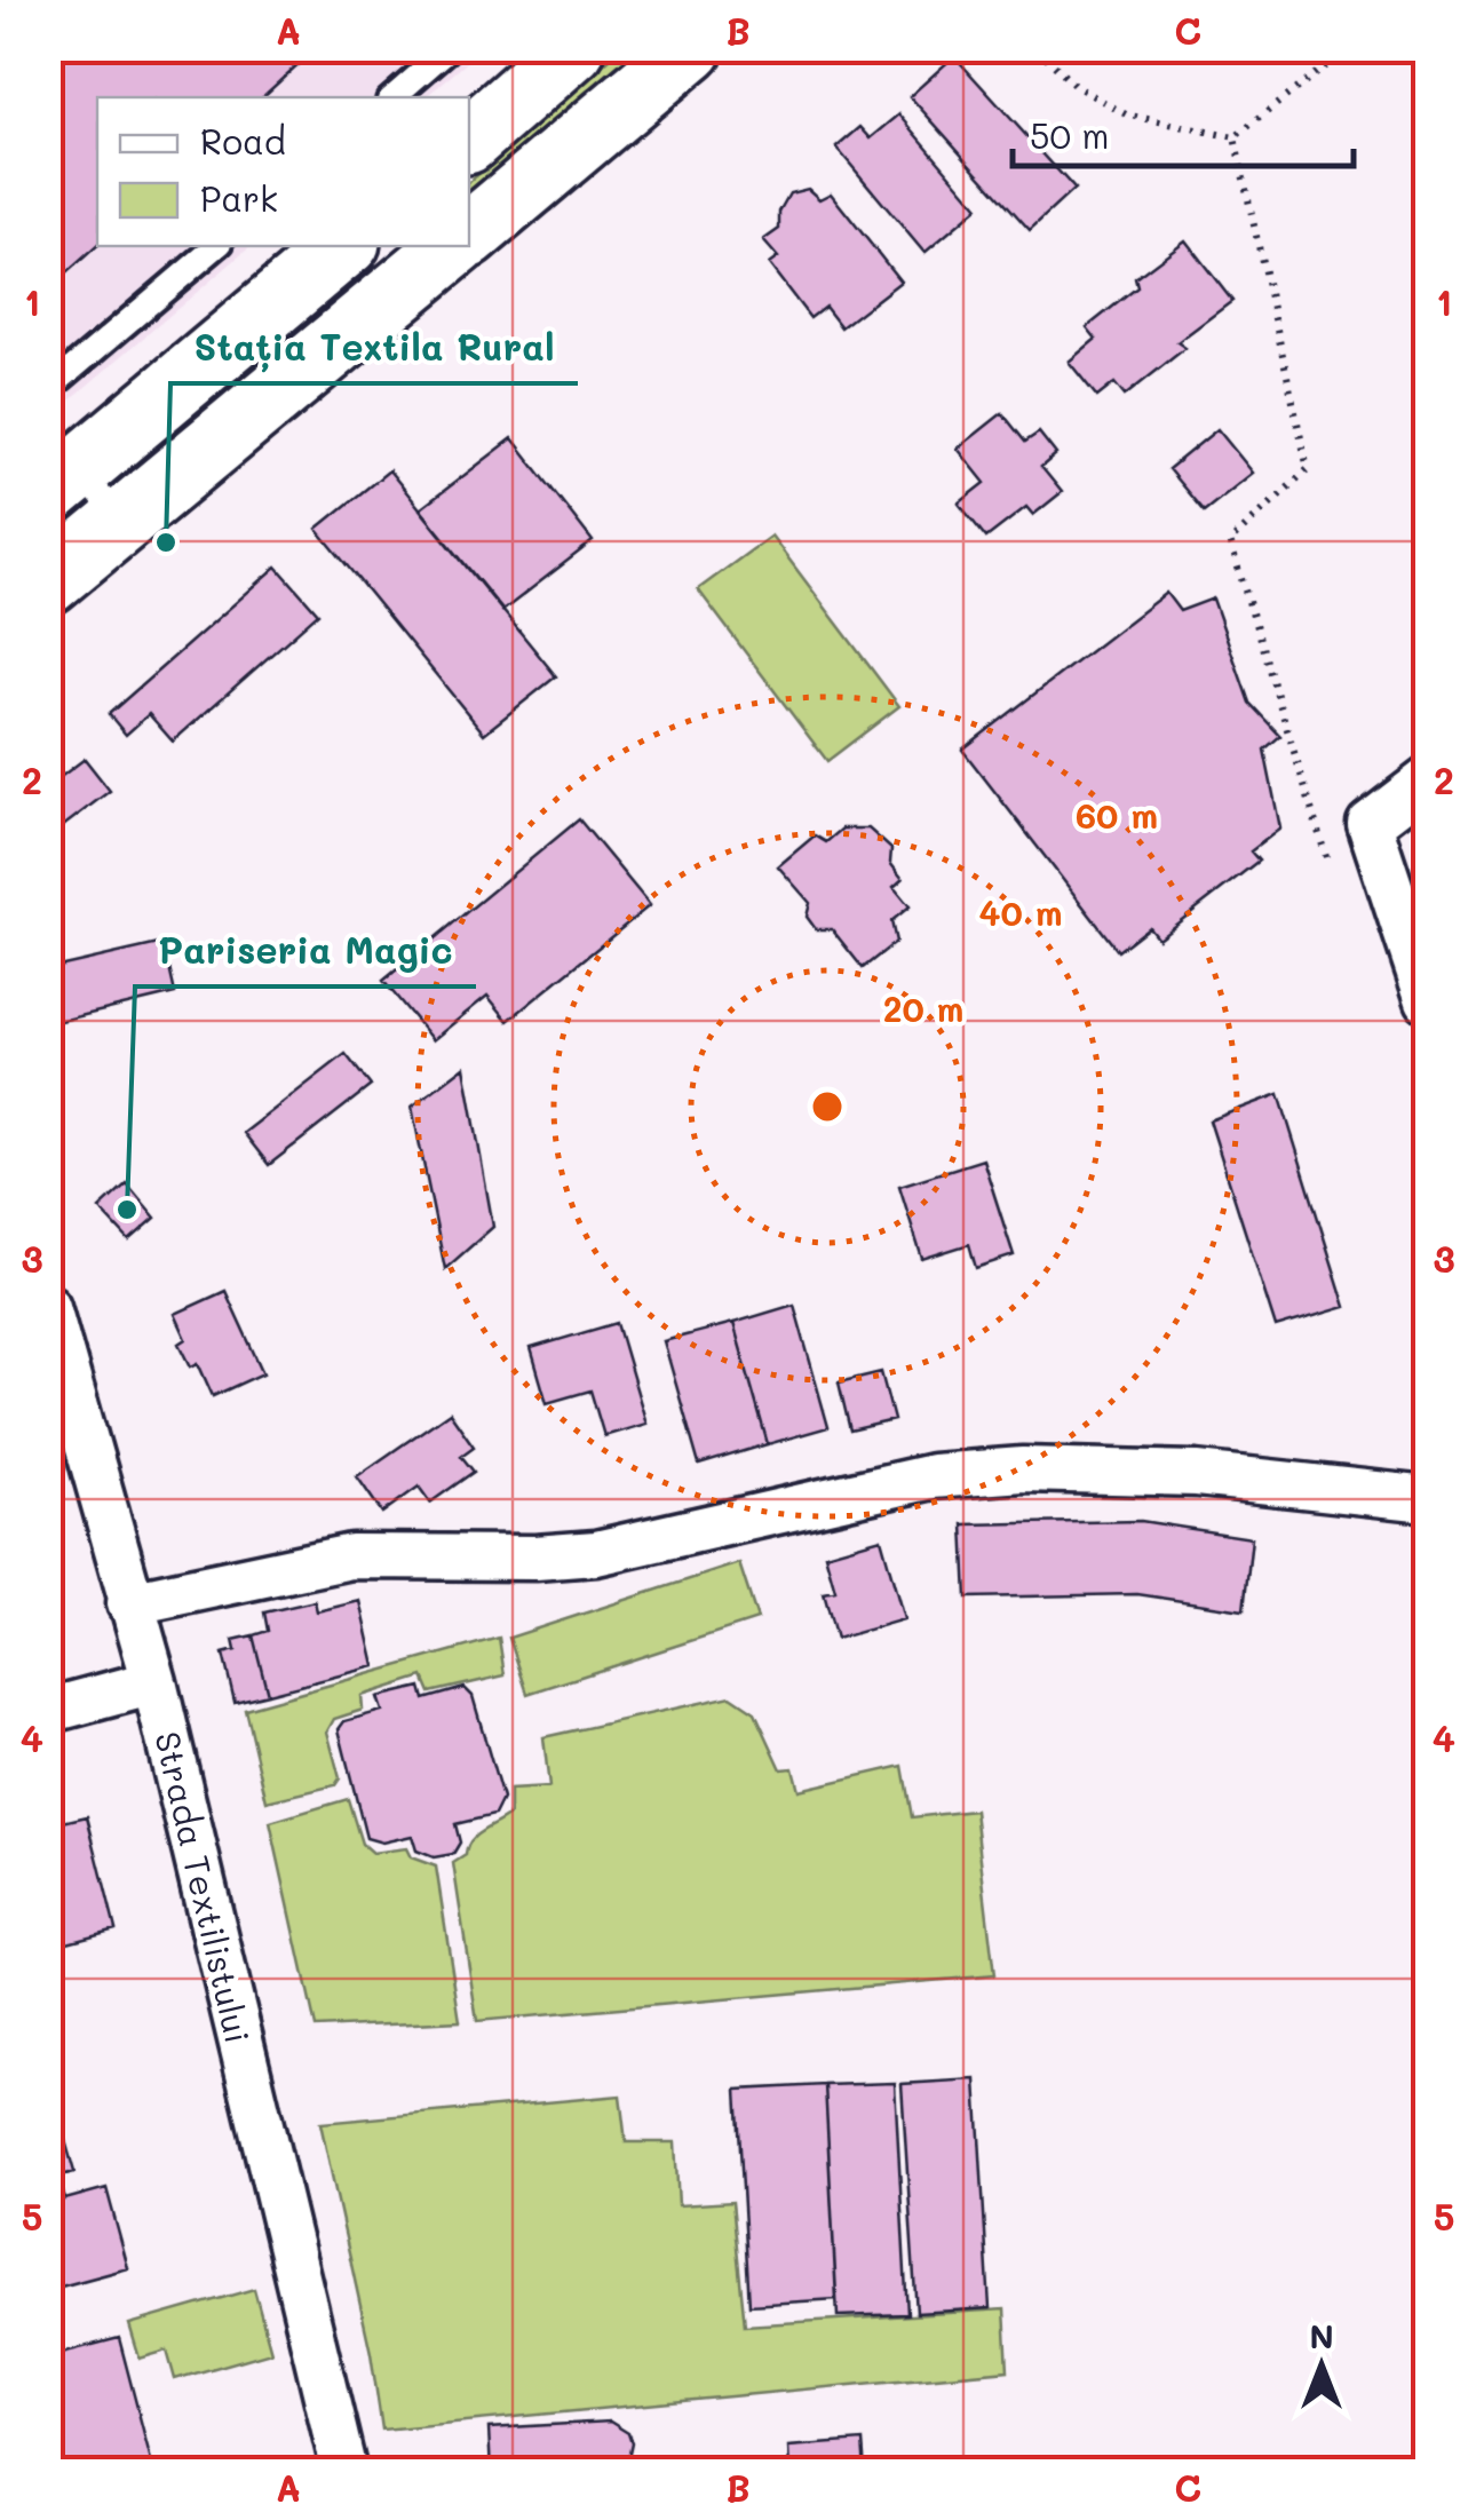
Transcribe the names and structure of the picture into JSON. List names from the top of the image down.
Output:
{
  "streets": {
    "street": ["Strada Textilistului"]
  },
  "places": ["Stația Textila Rural", "Pariseria Magic"],
  "legend": ["Road", "Park"],
  "scale_bar": "50 m",
  "north": "top",
  "grid": {
    "columns": ["A", "B", "C"],
    "rows": [
      "1",
      "2",
      "3",
      "4",
      "5"
    ]
  },
  "rings": ["60 m", "40 m", "20 m"]
}
